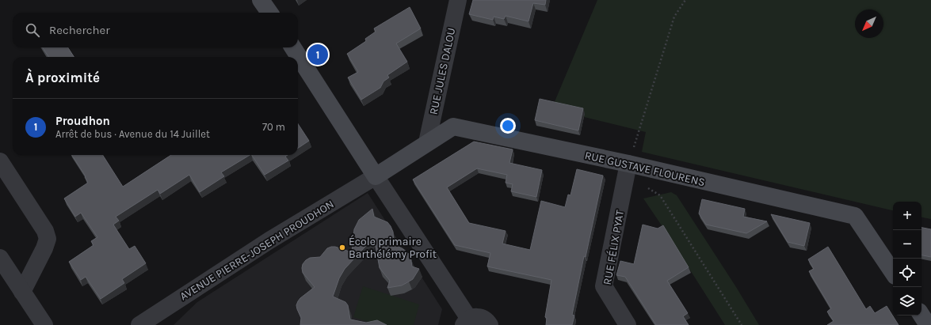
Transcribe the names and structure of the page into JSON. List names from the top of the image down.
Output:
{
  "streets": {
    "street": [
      "RUE JULES DALOU",
      "RUE GUSTAVE FLOURENS",
      "RUE FÉLIX PYAT",
      "AVENUE PIERRE-JOSEPH PROUDHON"
    ]
  },
  "crossings": [
    ["RUE JULES DALOU", "RUE GUSTAVE FLOURENS"],
    ["RUE GUSTAVE FLOURENS", "RUE FÉLIX PYAT"],
    ["RUE GUSTAVE FLOURENS", "AVENUE PIERRE-JOSEPH PROUDHON"]
  ],
  "places": ["École primaire Barthélémy Profit"],
  "north": "bottom left",
  "page": {
    "search": "Rechercher",
    "pins": "1",
    "heading": "À proximité",
    "list": [
      {
        "mark": "1",
        "name": "Proudhon",
        "note": "Arrêt de bus · Avenue du 14 Juillet",
        "value": "70 m"
      }
    ],
    "map_buttons": ["+", "−"]
  }
}
